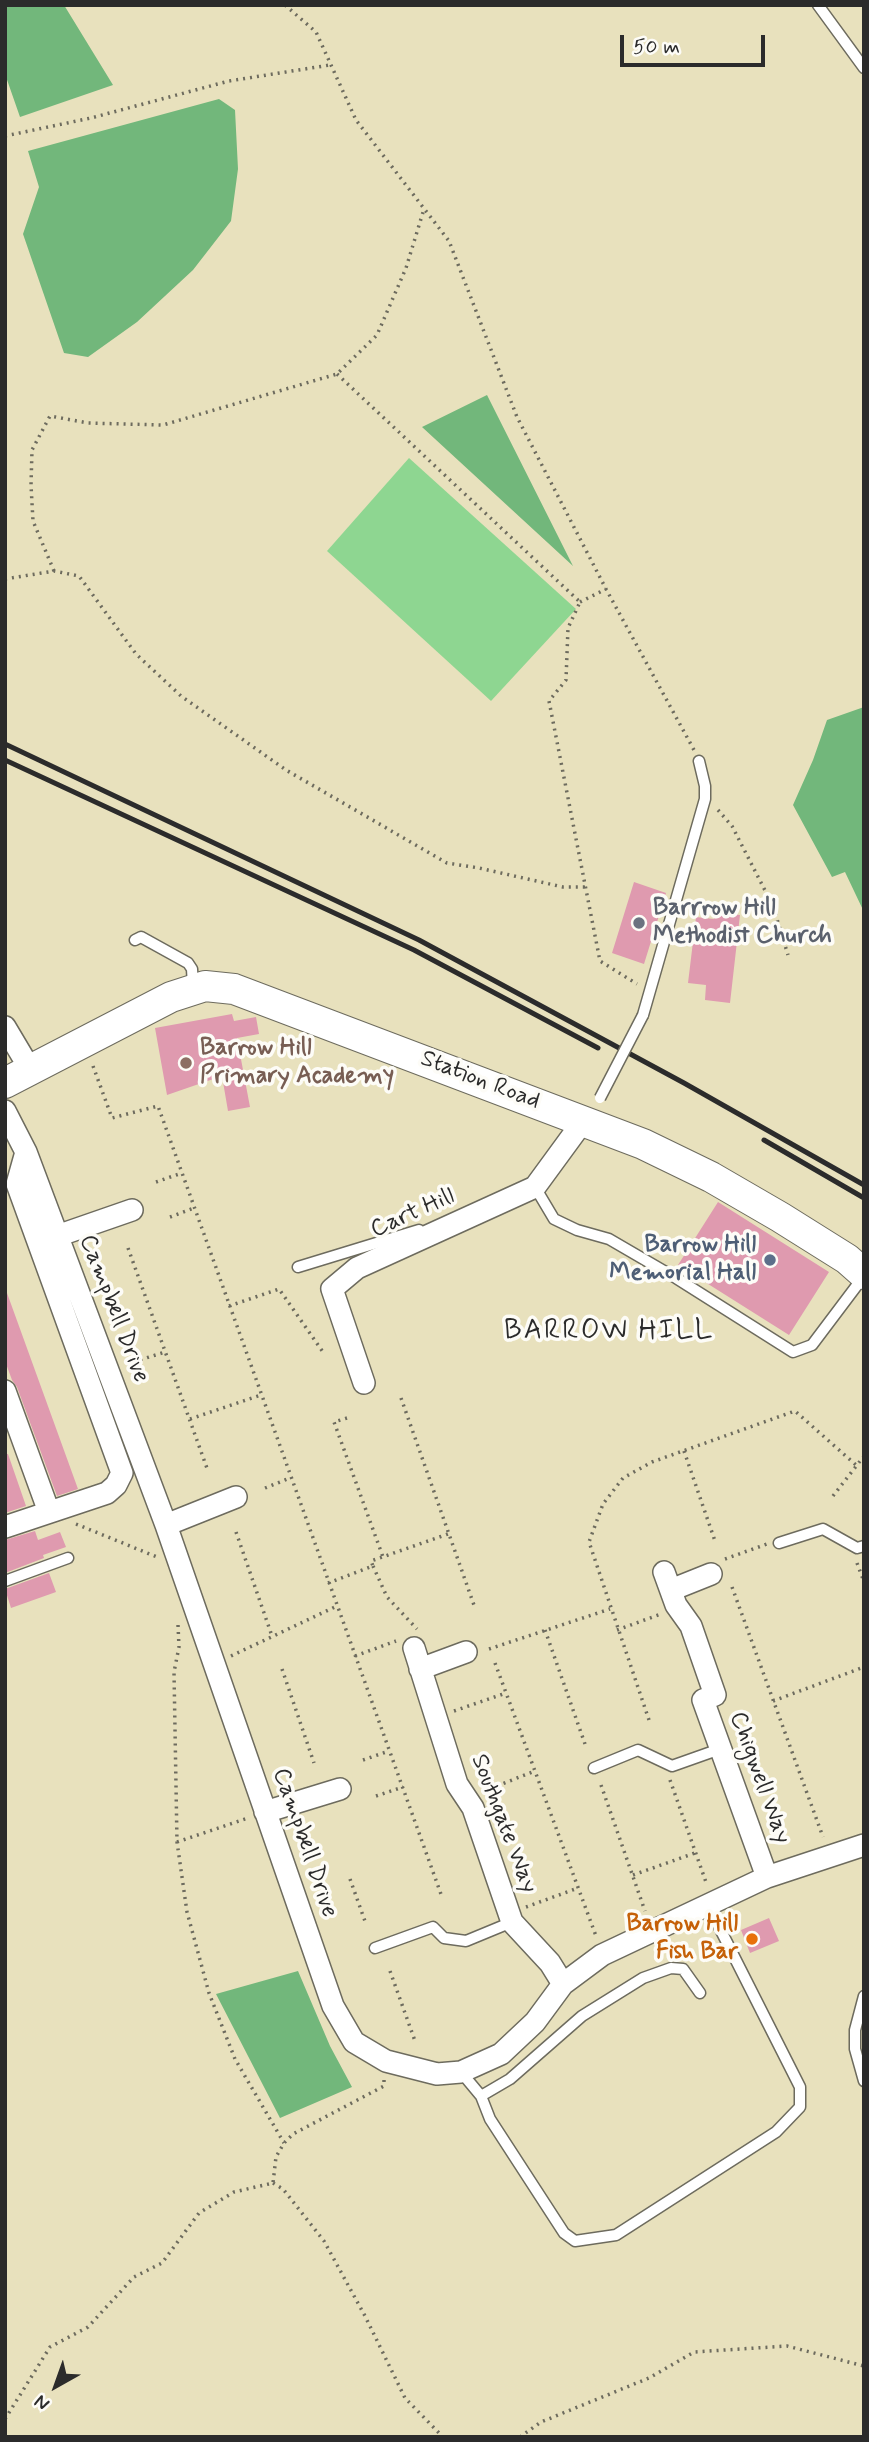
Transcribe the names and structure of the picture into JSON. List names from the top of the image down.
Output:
{
  "streets": {
    "street": [
      "Station Road",
      "Cart Hill",
      "Campbell Drive",
      "Chigwell Way",
      "Southgate Way"
    ]
  },
  "crossings": [
    ["Station Road", "Cart Hill"],
    ["Campbell Drive", "Chigwell Way"],
    ["Campbell Drive", "Southgate Way"]
  ],
  "districts": ["BARROW HILL"],
  "places": [
    "Barrrow Hill Methodist Church",
    "Barrow Hill Primary Academy",
    "Barrow Hill Memorial Hall",
    "Barrow Hill Fish Bar"
  ],
  "scale_bar": "50 m",
  "north": "bottom left"
}
